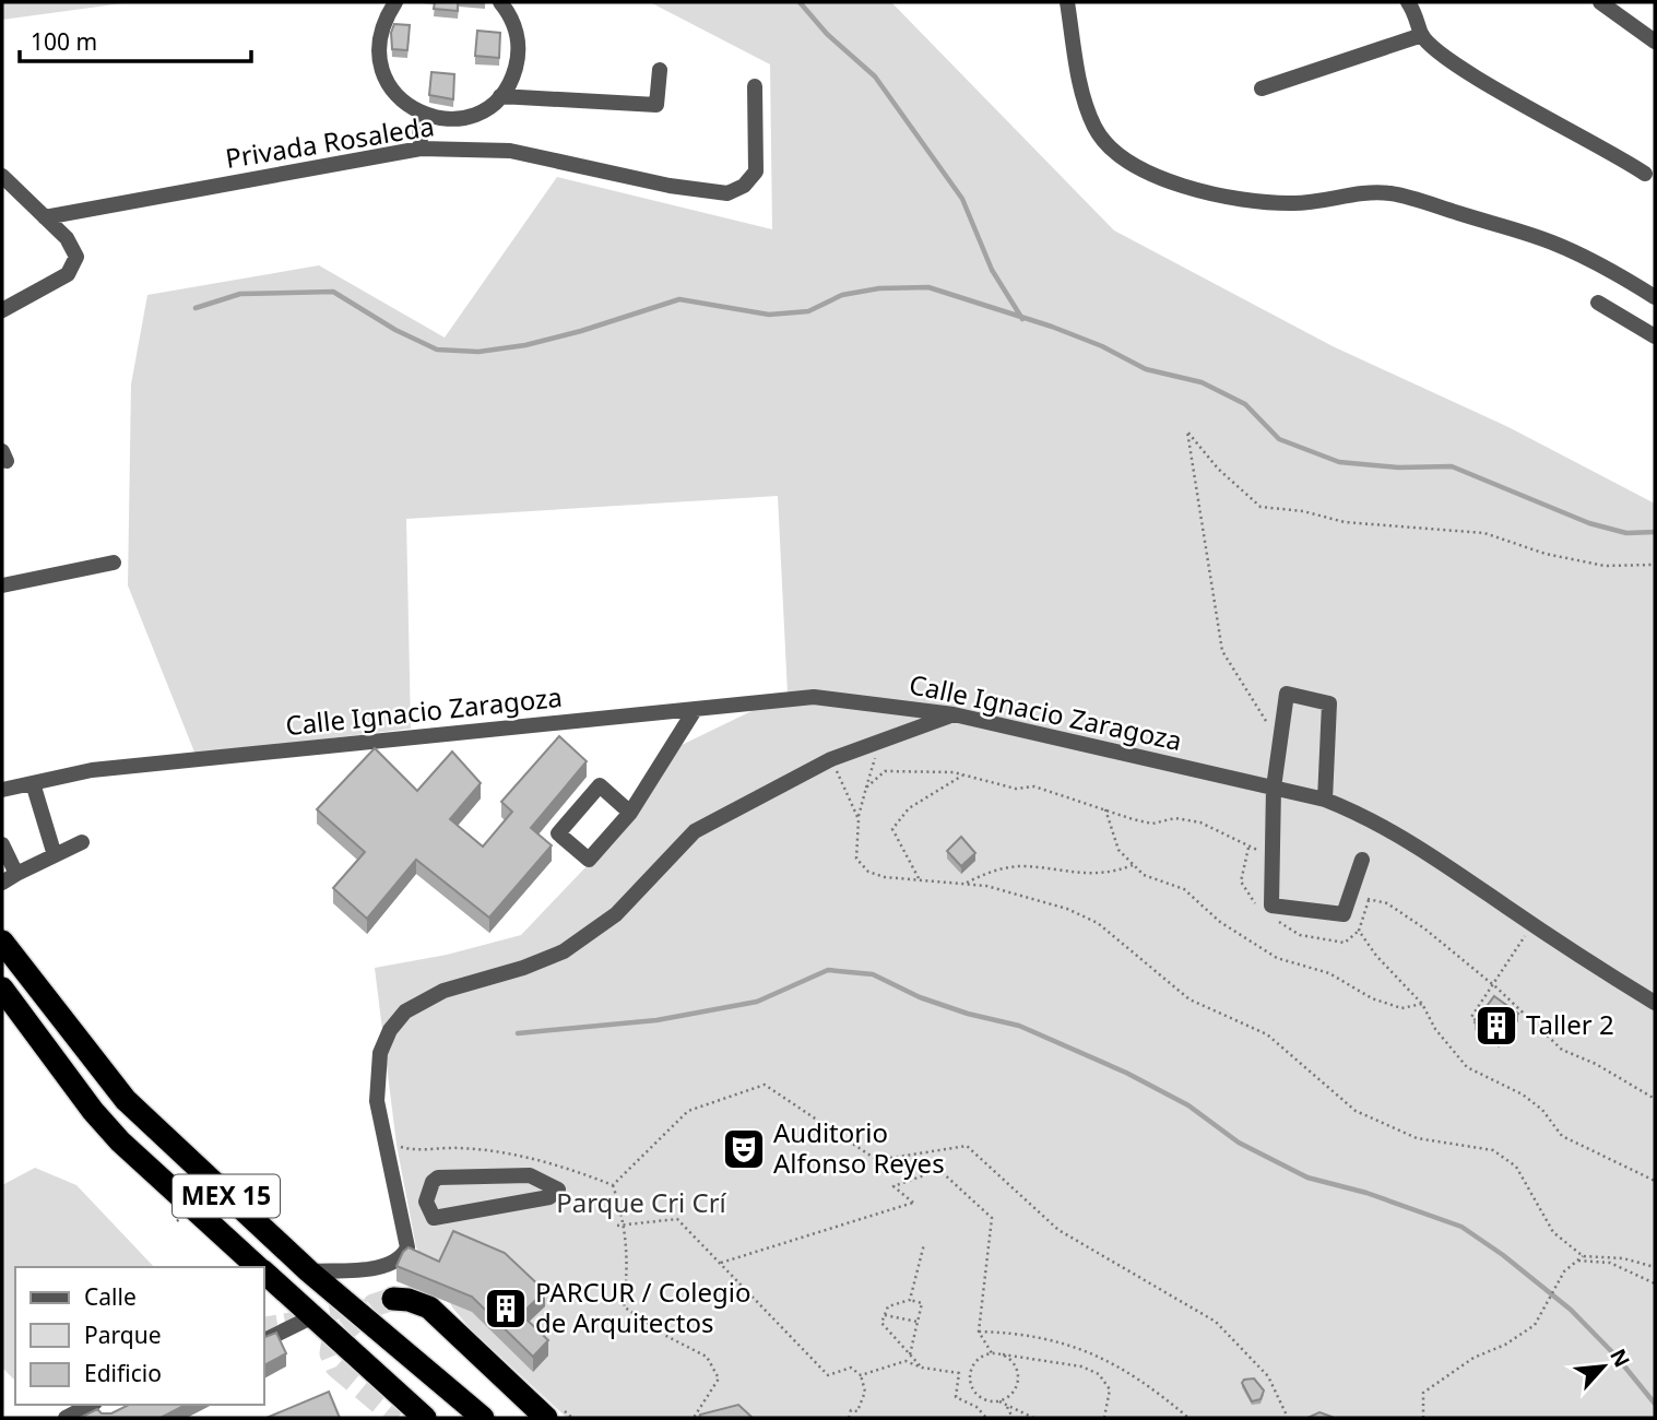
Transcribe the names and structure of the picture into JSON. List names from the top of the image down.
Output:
{
  "streets": {
    "highway": ["MEX 15"],
    "street": ["Privada Rosaleda", "Calle Ignacio Zaragoza"]
  },
  "parks": ["Parque Cri Crí"],
  "places": {
    "building": ["Taller 2", "PARCUR / Colegio de Arquitectos"],
    "theatre": ["Auditorio Alfonso Reyes"]
  },
  "legend": ["Calle", "Parque", "Edificio"],
  "scale_bar": "100 m",
  "north": "top right"
}
